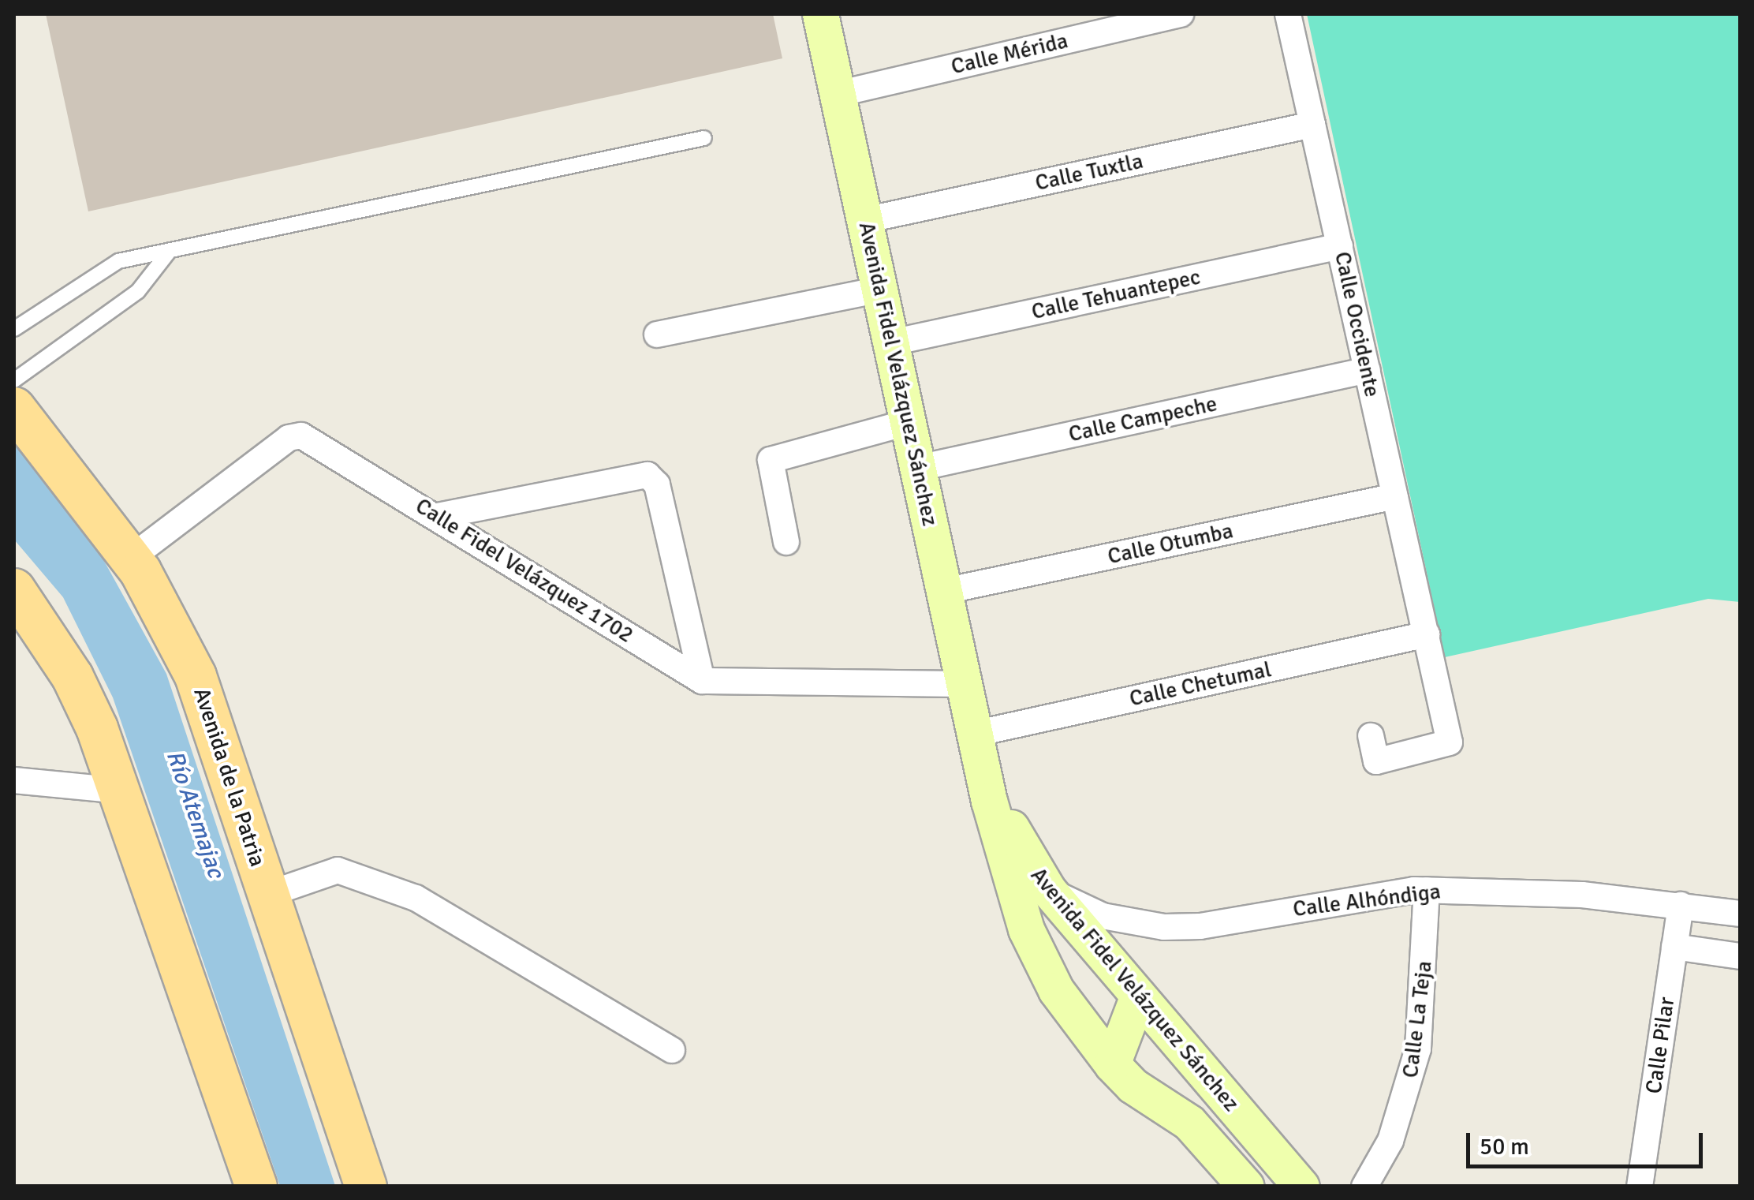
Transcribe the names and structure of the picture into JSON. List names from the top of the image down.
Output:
{
  "streets": {
    "main road": ["Avenida Fidel Velázquez Sánchez", "Avenida de la Patria"],
    "street": [
      "Calle Mérida",
      "Calle Tuxtla",
      "Calle Tehuantepec",
      "Calle Occidente",
      "Calle Campeche",
      "Calle Otumba",
      "Calle Fidel Velázquez 1702",
      "Calle Chetumal",
      "Calle Alhóndiga",
      "Calle La Teja",
      "Calle Pilar"
    ]
  },
  "crossings": [
    ["Calle Mérida", "Avenida Fidel Velázquez Sánchez"],
    ["Calle Tuxtla", "Calle Occidente"],
    ["Calle Tuxtla", "Avenida Fidel Velázquez Sánchez"],
    ["Calle Tehuantepec", "Calle Occidente"],
    ["Calle Tehuantepec", "Avenida Fidel Velázquez Sánchez"],
    ["Calle Occidente", "Calle Campeche"],
    ["Calle Occidente", "Calle Otumba"],
    ["Calle Occidente", "Calle Chetumal"],
    ["Avenida Fidel Velázquez Sánchez", "Calle Campeche"],
    ["Avenida Fidel Velázquez Sánchez", "Calle Otumba"],
    ["Avenida Fidel Velázquez Sánchez", "Calle Chetumal"],
    ["Avenida Fidel Velázquez Sánchez", "Calle Alhóndiga"],
    ["Calle Fidel Velázquez 1702", "Avenida de la Patria"],
    ["Calle Alhóndiga", "Calle La Teja"],
    ["Calle Alhóndiga", "Calle Pilar"]
  ],
  "water": ["Río Atemajac"],
  "scale_bar": "50 m"
}
